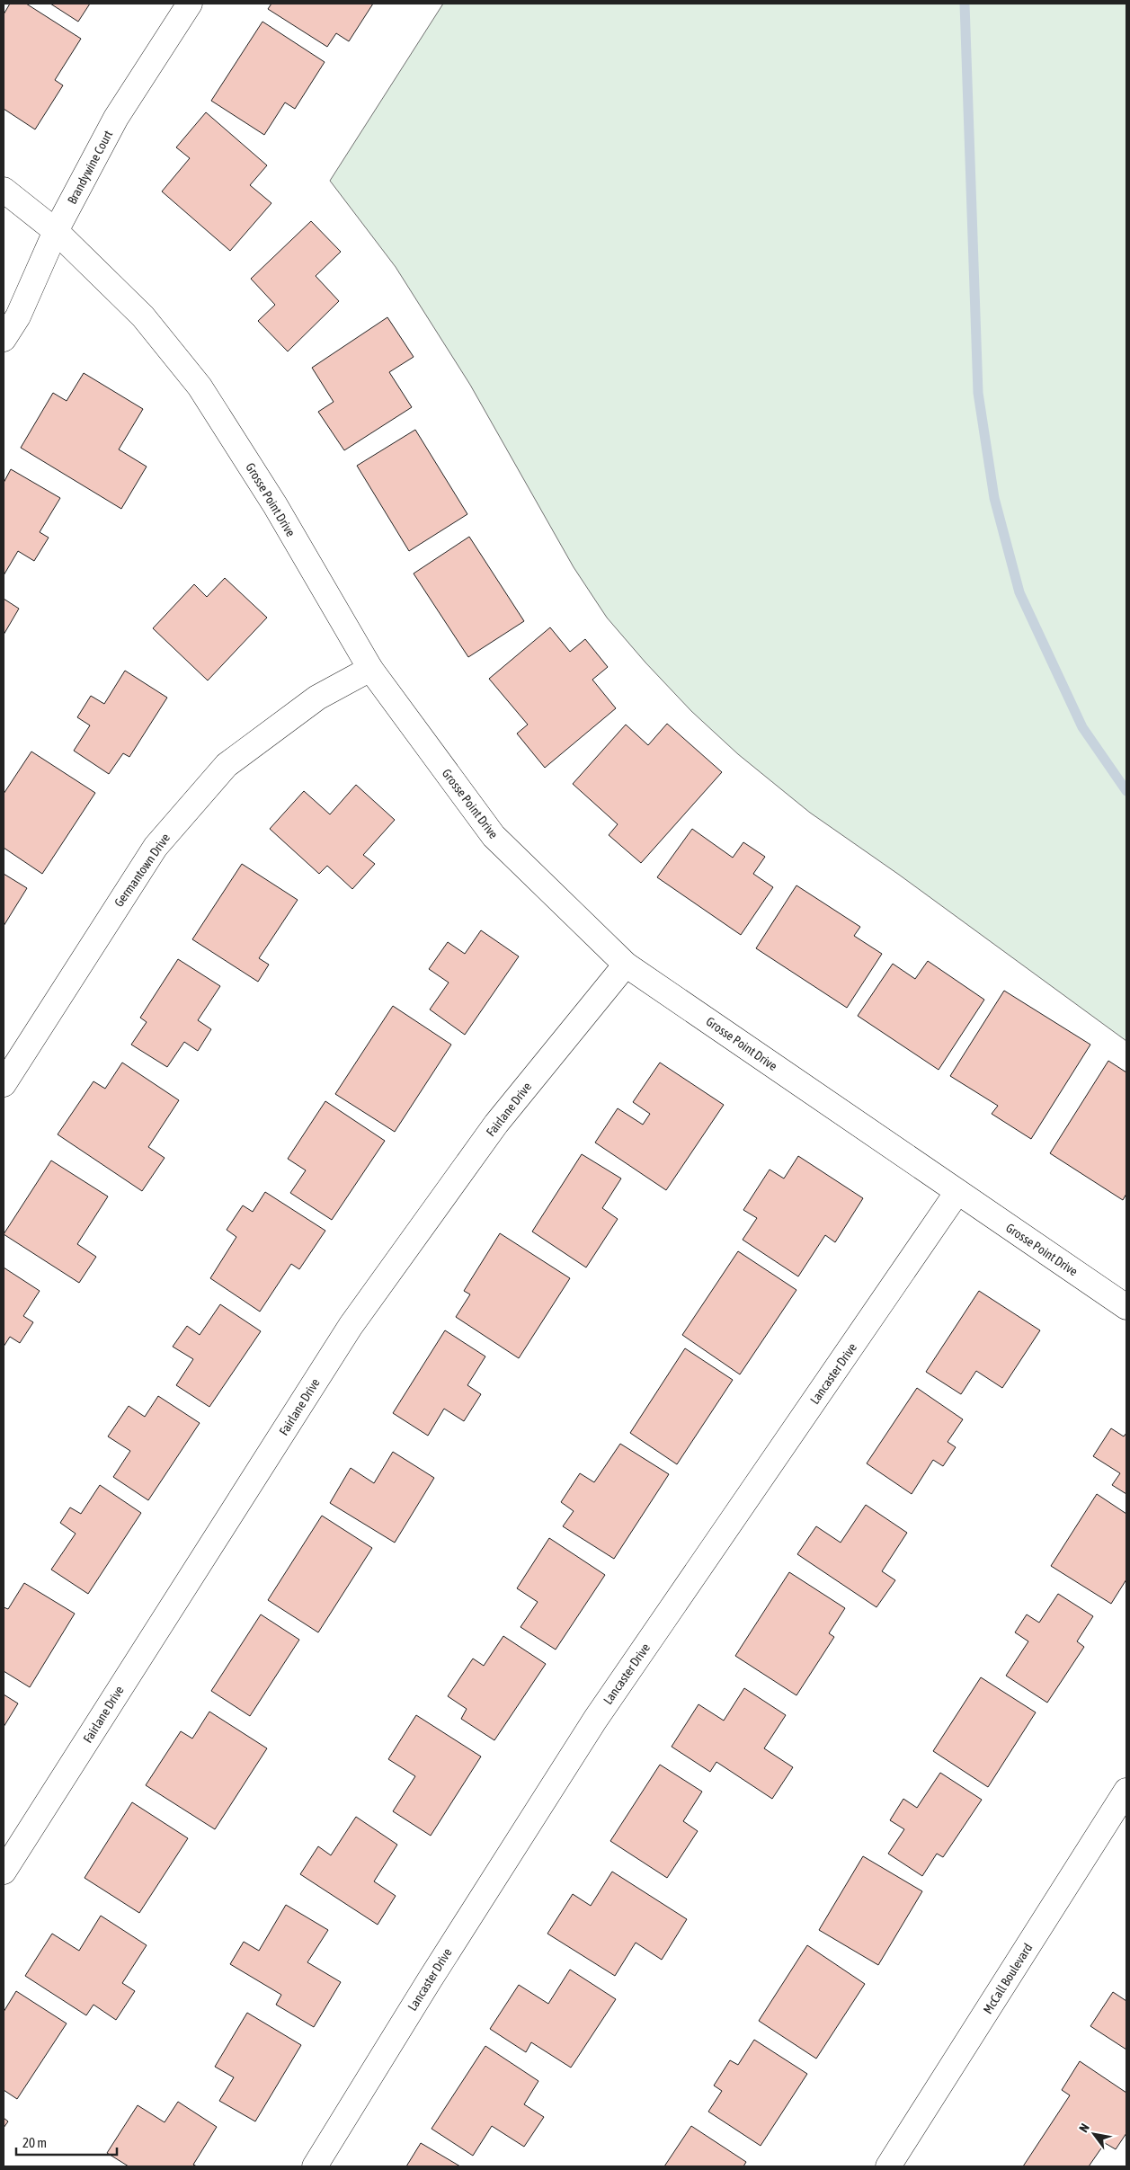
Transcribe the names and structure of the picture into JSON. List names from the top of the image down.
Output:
{
  "streets": {
    "street": [
      "Brandywine Court",
      "Grosse Point Drive",
      "Germantown Drive",
      "Fairlane Drive",
      "Lancaster Drive",
      "McCall Boulevard"
    ]
  },
  "crossings": [
    ["Brandywine Court", "Grosse Point Drive"],
    ["Grosse Point Drive", "Germantown Drive"],
    ["Grosse Point Drive", "Fairlane Drive"],
    ["Grosse Point Drive", "Lancaster Drive"]
  ],
  "scale_bar": "20 m",
  "north": "top left"
}
